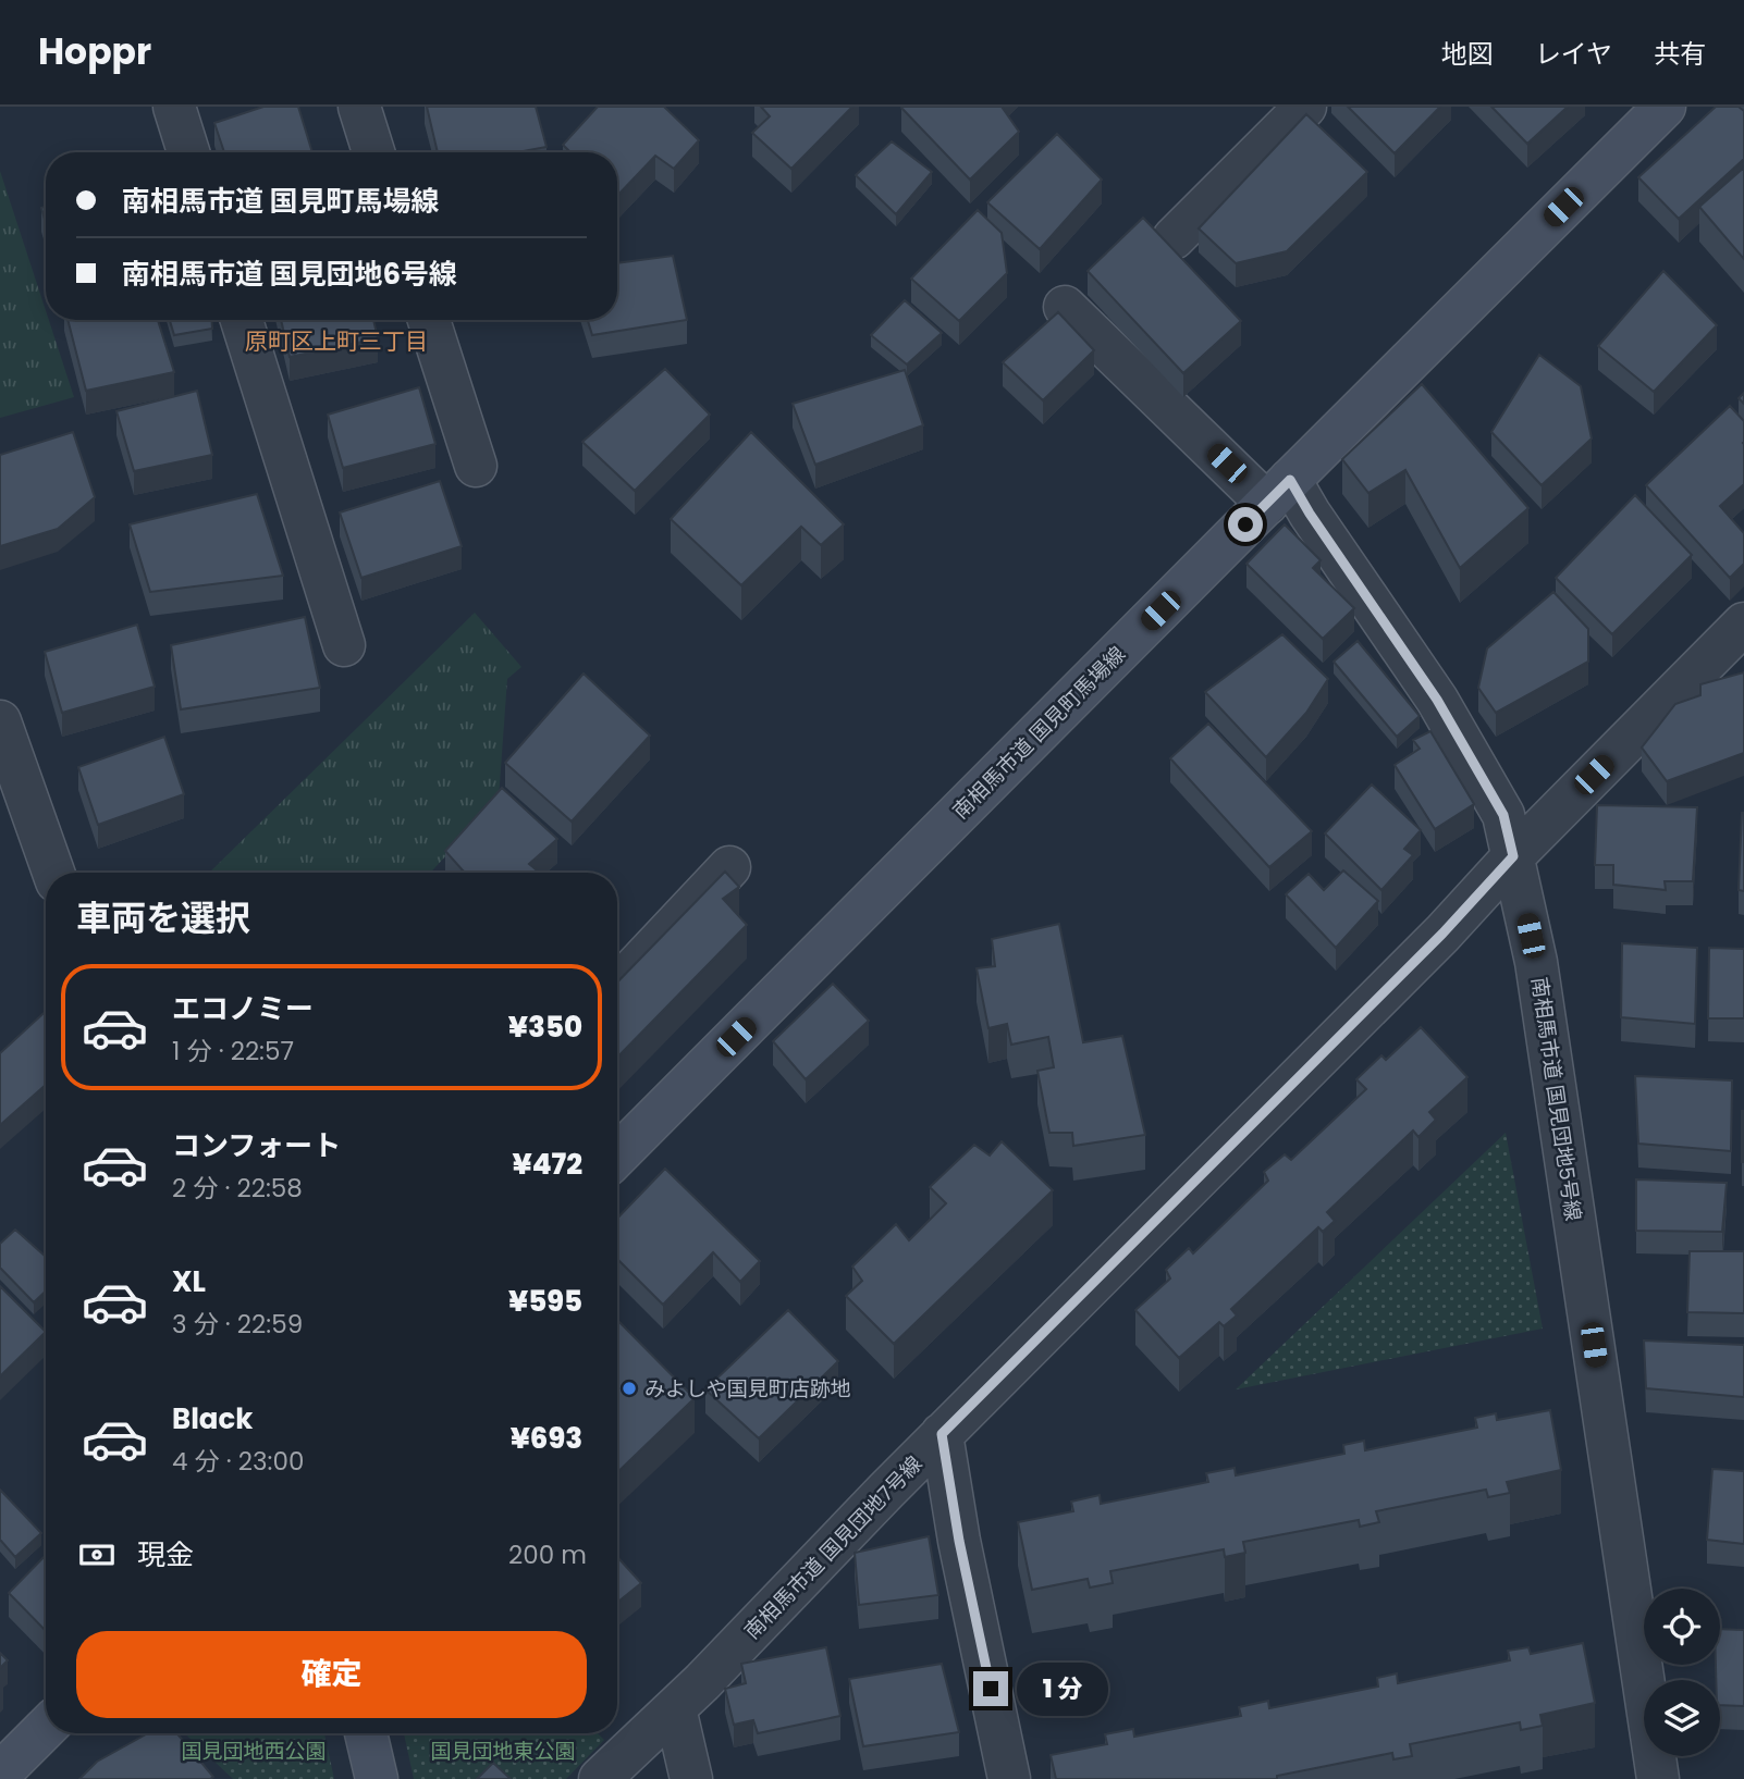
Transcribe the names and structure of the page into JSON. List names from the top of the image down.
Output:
{
  "streets": {
    "street": ["南相馬市道 国見町馬場線", "南相馬市道 国見団地5号線", "南相馬市道 国見団地7号線"]
  },
  "crossings": [
    ["南相馬市道 国見町馬場線", "南相馬市道 国見団地5号線"],
    ["南相馬市道 国見団地5号線", "南相馬市道 国見団地7号線"]
  ],
  "districts": ["原町区上町三丁目"],
  "parks": ["国見団地西公園", "国見団地東公園"],
  "places": ["みよしや国見町店跡地"],
  "page": {
    "header": "Hoppr",
    "nav": ["地図", "レイヤ", "共有"],
    "banner": ["南相馬市道 国見町馬場線", "南相馬市道 国見団地6号線"],
    "heading": "車両を選択",
    "list": [
      {
        "name": "エコノミー",
        "note": "1 分 · 22:57",
        "value": "¥350"
      },
      {
        "name": "コンフォート",
        "note": "2 分 · 22:58",
        "value": "¥472"
      },
      {
        "name": "XL",
        "note": "3 分 · 22:59",
        "value": "¥595"
      },
      {
        "name": "Black",
        "note": "4 分 · 23:00",
        "value": "¥693"
      }
    ],
    "pay": ["現金", "200 m"],
    "buttons": "確定",
    "bubble": "1 分"
  }
}
